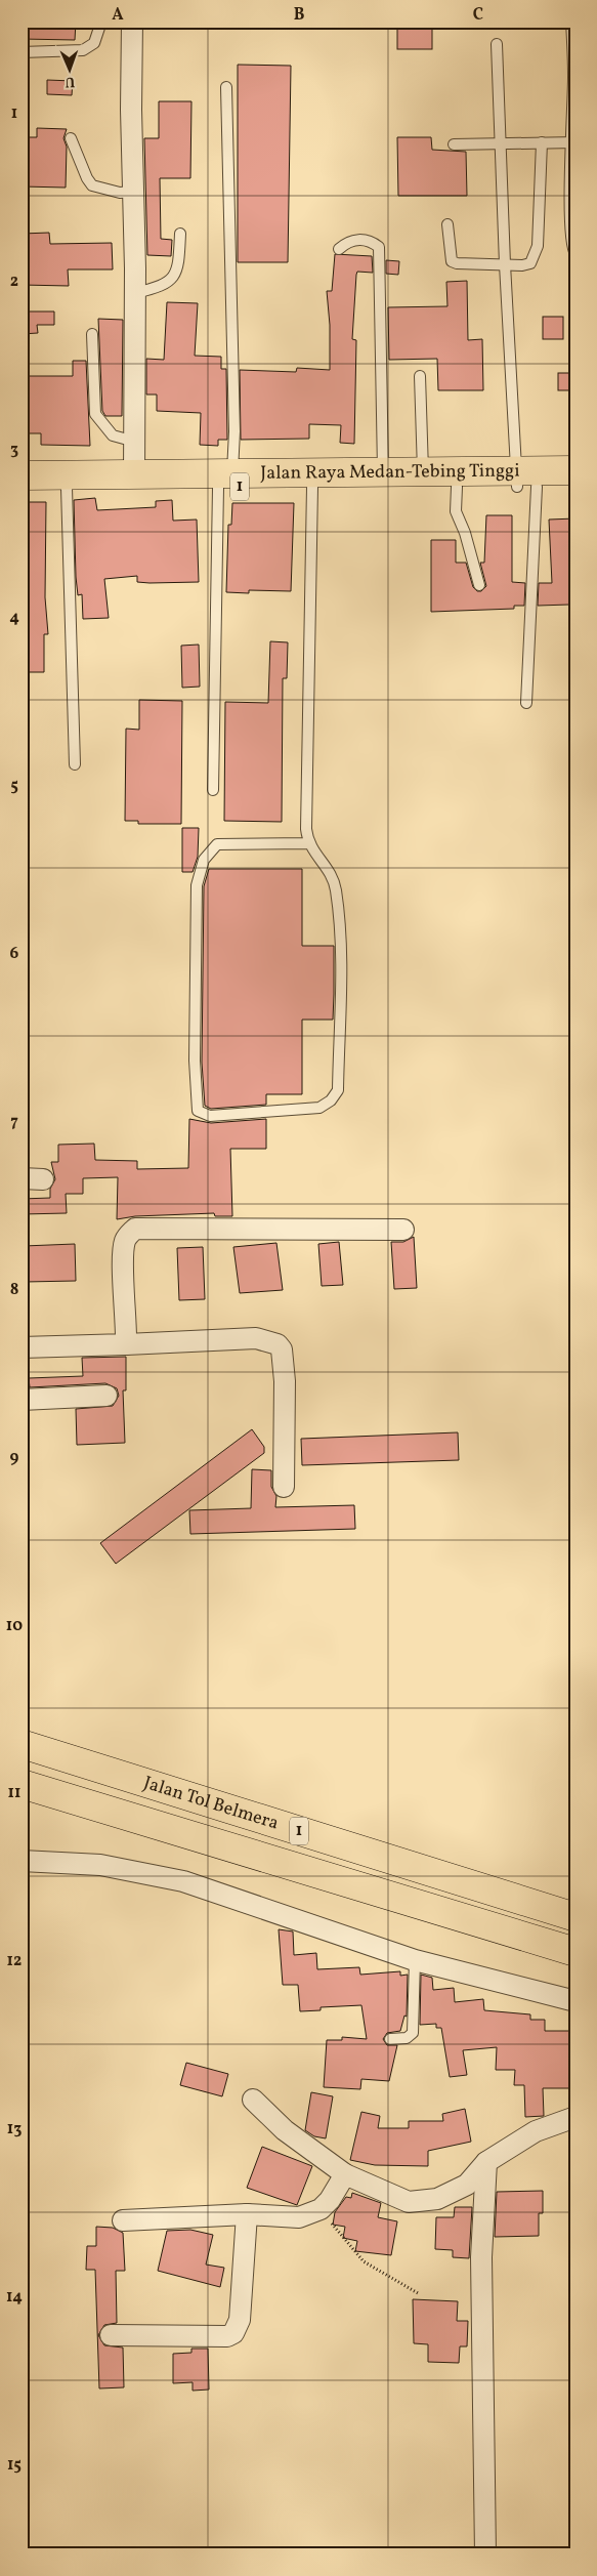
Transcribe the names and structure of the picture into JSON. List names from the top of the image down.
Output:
{
  "streets": {
    "highway": ["Jalan Raya Medan-Tebing Tinggi", "1", "Jalan Tol Belmera"]
  },
  "north": "bottom",
  "grid": {
    "columns": ["A", "B", "C"],
    "rows": [
      "1",
      "2",
      "3",
      "4",
      "5",
      "6",
      "7",
      "8",
      "9",
      "10",
      "11",
      "12",
      "13",
      "14",
      "15"
    ]
  }
}
